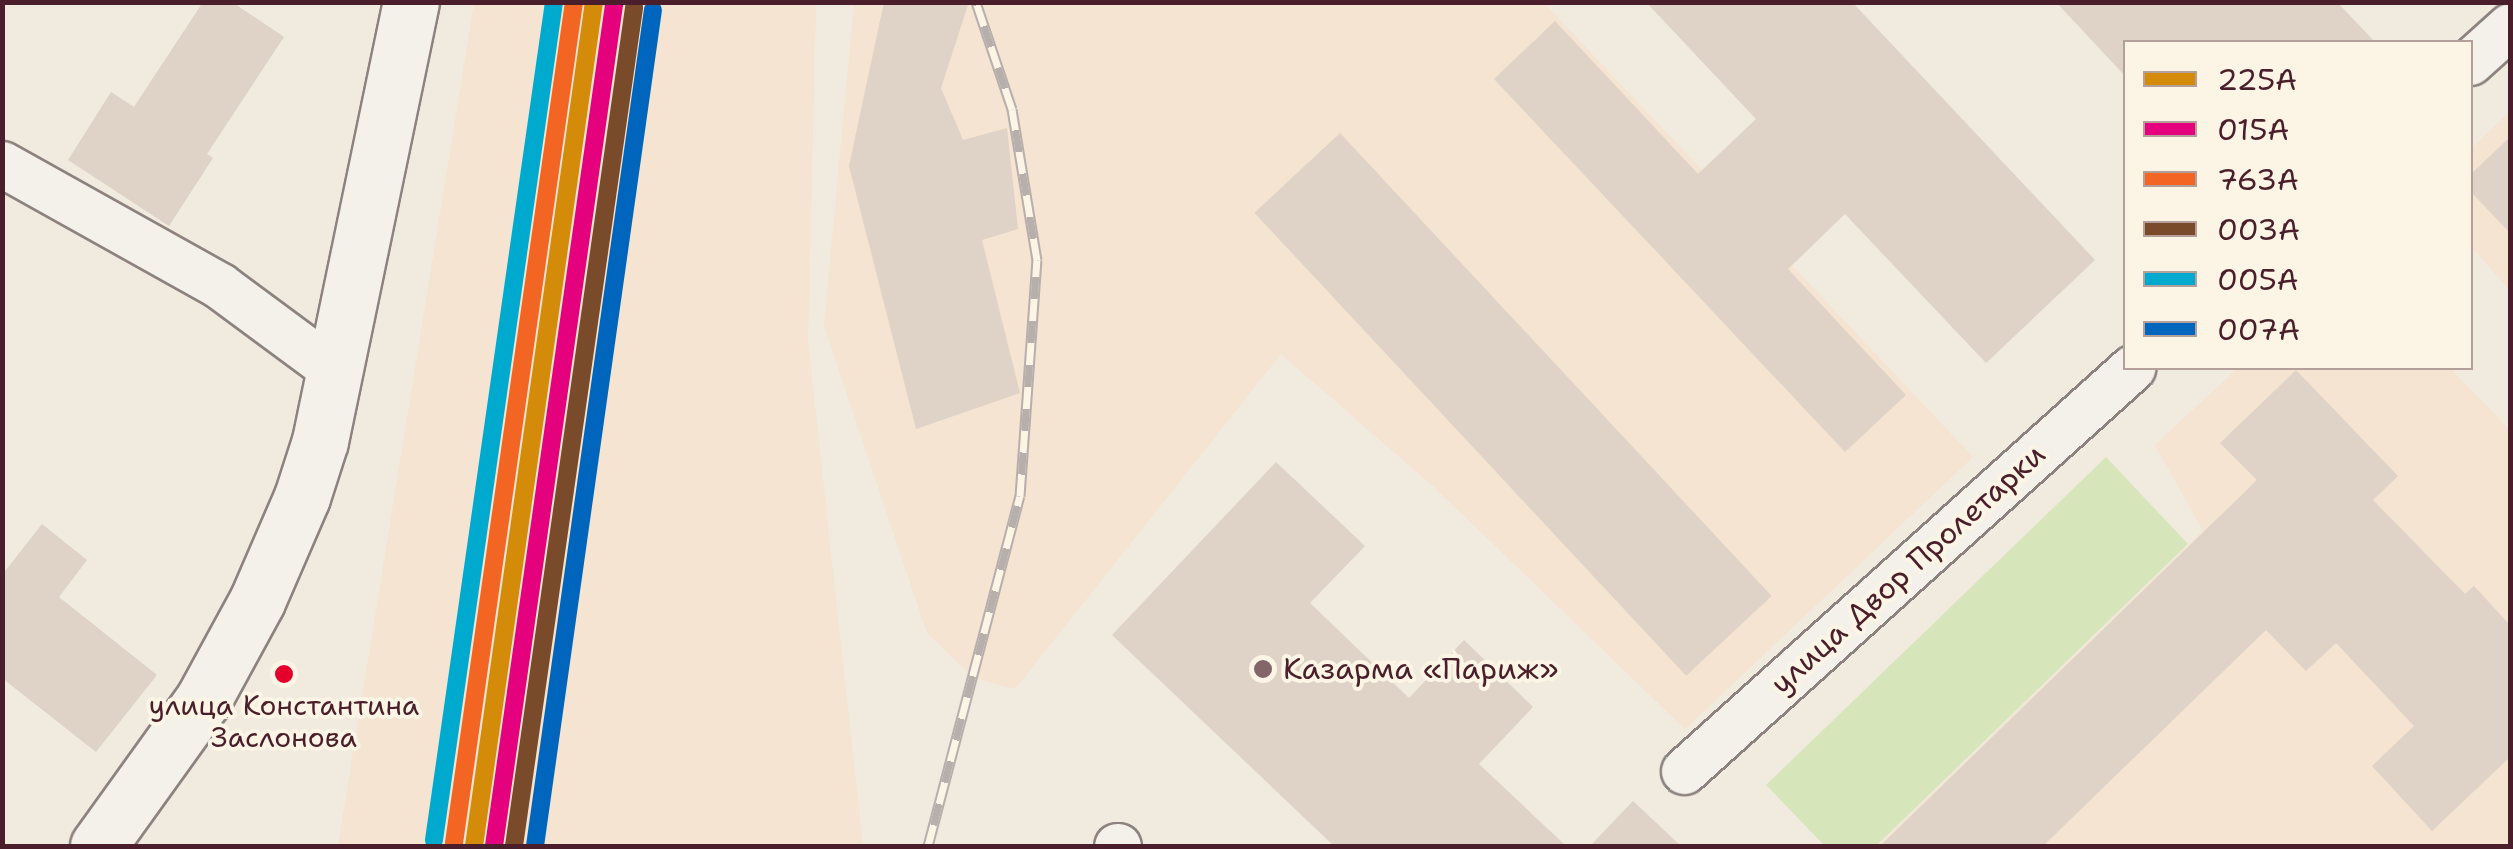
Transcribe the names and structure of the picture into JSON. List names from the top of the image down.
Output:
{
  "streets": {
    "street": ["улица Двор Пролетарки"]
  },
  "places": ["Казарма «Париж»", "улица Константина Заслонова"],
  "lines": [
    "transit line 225А",
    "transit line 763А",
    "transit line 005А",
    "transit line 015А",
    "transit line 003А",
    "transit line 007А"
  ],
  "legend": [
    "225А",
    "015А",
    "763А",
    "003А",
    "005А",
    "007А"
  ]
}
